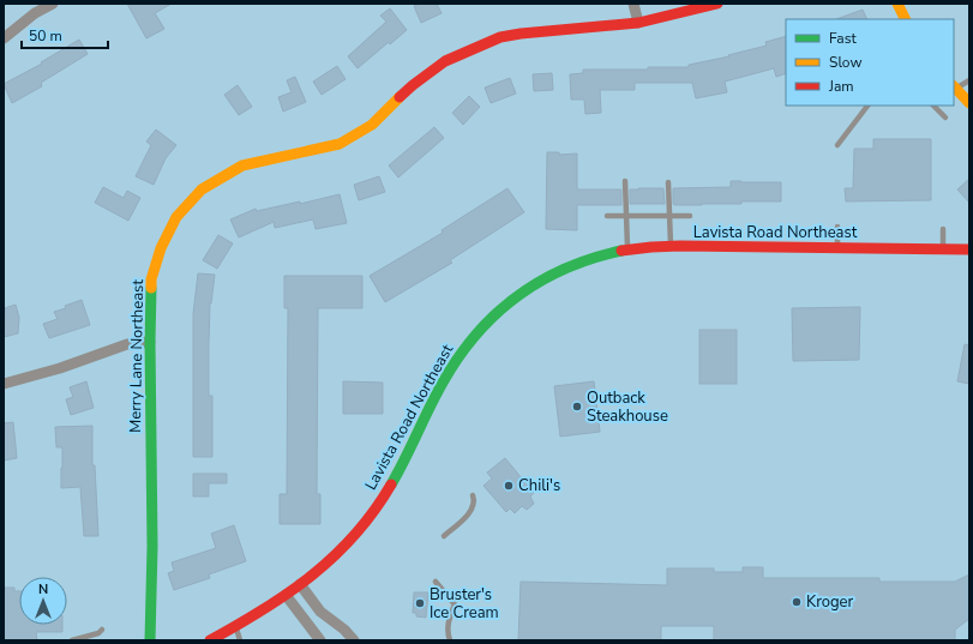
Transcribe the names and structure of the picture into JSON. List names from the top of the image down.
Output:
{
  "streets": {
    "street": ["Lavista Road Northeast", "Merry Lane Northeast"]
  },
  "places": [
    "Outback Steakhouse",
    "Chili's",
    "Kroger",
    "Bruster's Ice Cream"
  ],
  "legend": ["Fast", "Slow", "Jam"],
  "scale_bar": "50 m",
  "north": "top"
}
